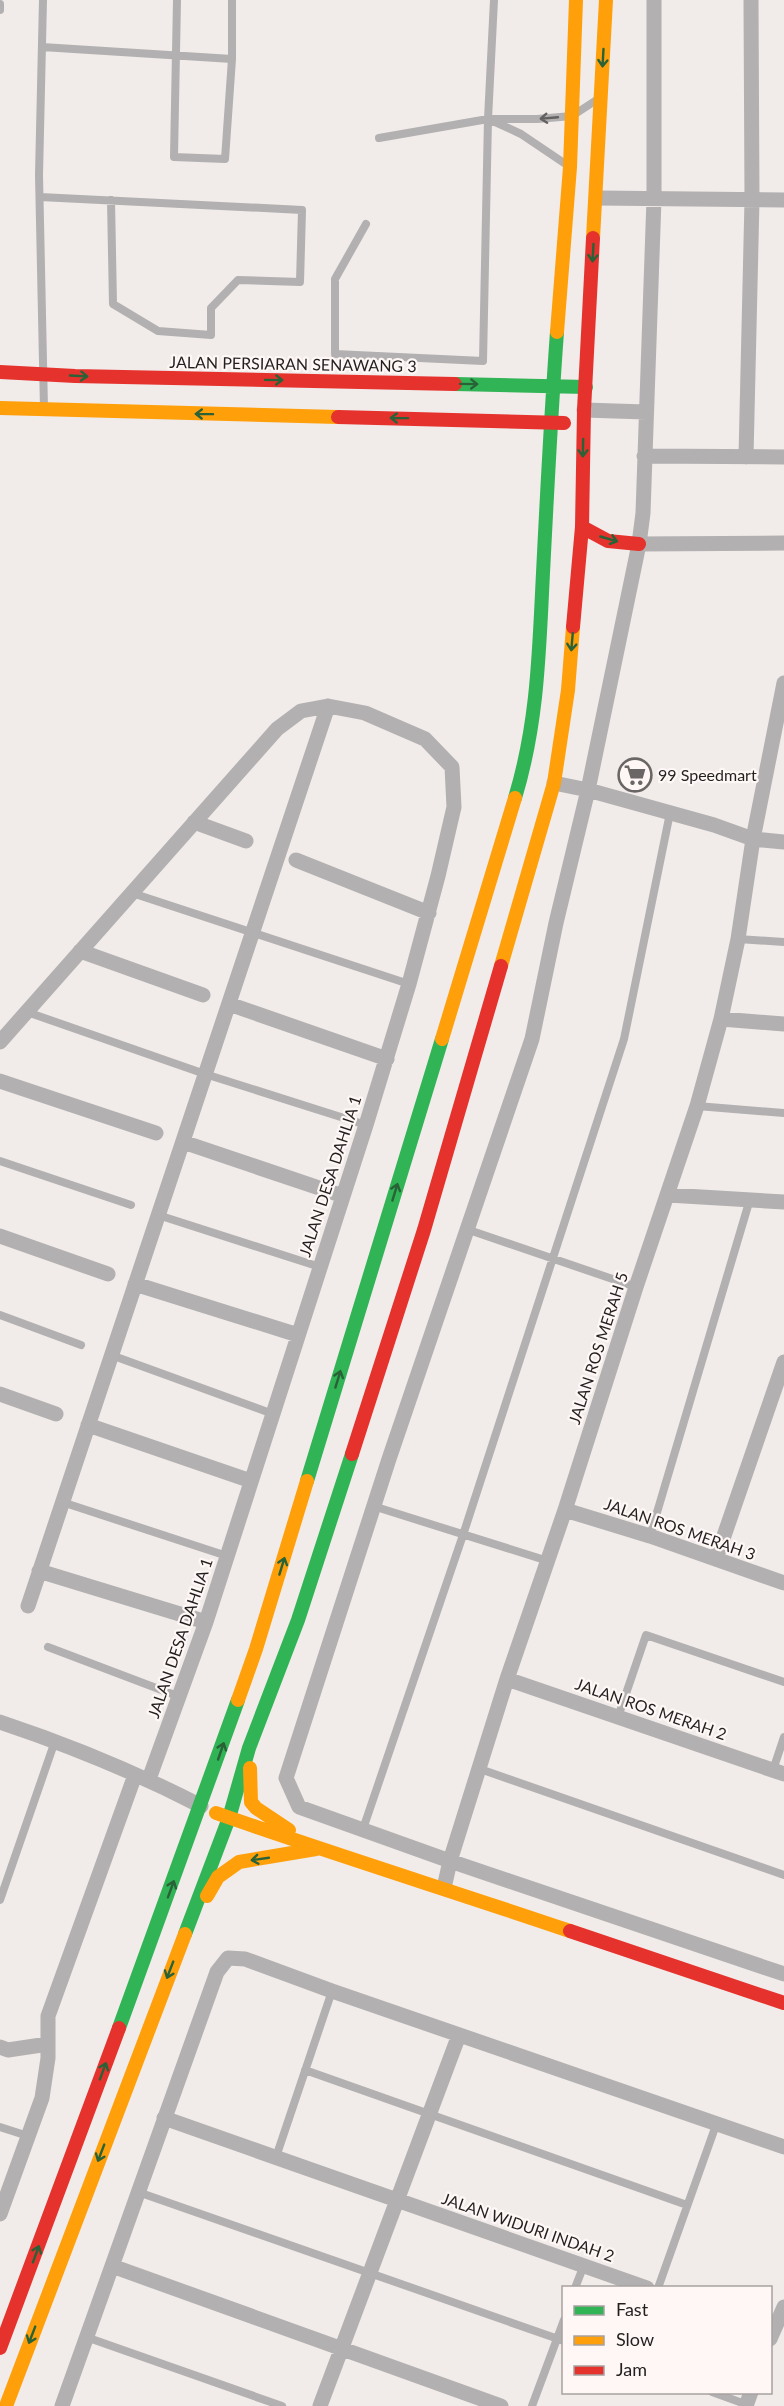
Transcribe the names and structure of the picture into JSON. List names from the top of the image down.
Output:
{
  "streets": {
    "street": [
      "JALAN PERSIARAN SENAWANG 3",
      "JALAN DESA DAHLIA 1",
      "JALAN ROS MERAH 5",
      "JALAN ROS MERAH 3",
      "JALAN ROS MERAH 2",
      "JALAN WIDURI INDAH 2"
    ]
  },
  "crossings": [
    ["JALAN ROS MERAH 5", "JALAN ROS MERAH 3"],
    ["JALAN ROS MERAH 5", "JALAN ROS MERAH 2"]
  ],
  "places": {
    "supermarket": ["99 Speedmart"]
  },
  "legend": ["Fast", "Slow", "Jam"]
}
